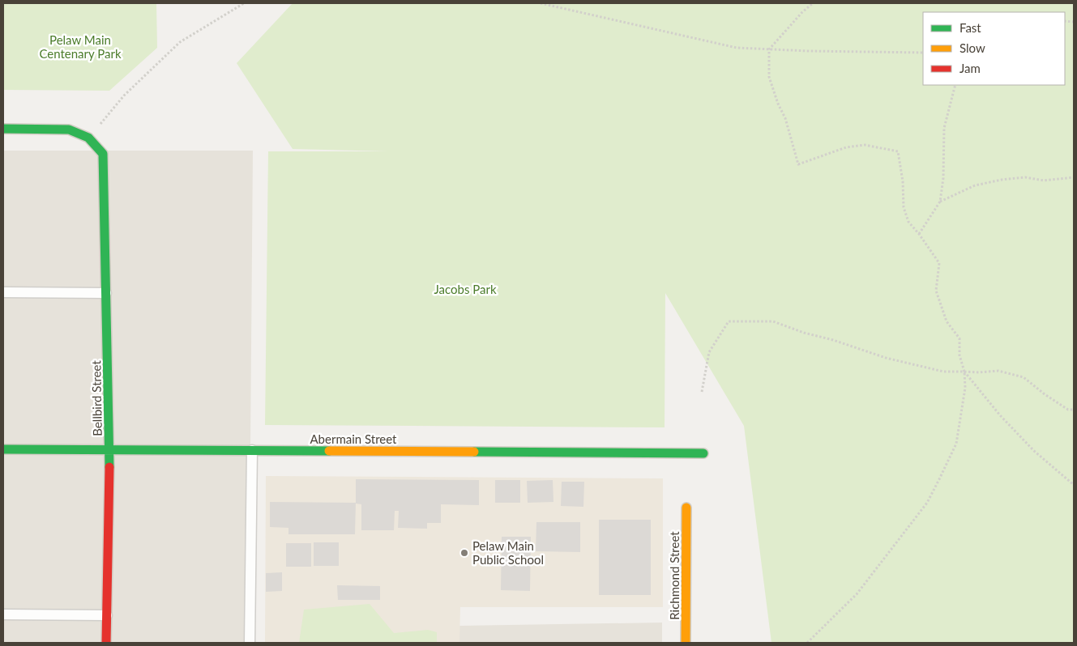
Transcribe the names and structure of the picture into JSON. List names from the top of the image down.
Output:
{
  "streets": {
    "street": ["Bellbird Street", "Abermain Street", "Richmond Street"]
  },
  "crossings": [
    ["Bellbird Street", "Abermain Street"]
  ],
  "parks": ["Pelaw Main Centenary Park", "Jacobs Park"],
  "places": ["Pelaw Main Public School"],
  "legend": ["Fast", "Slow", "Jam"]
}
